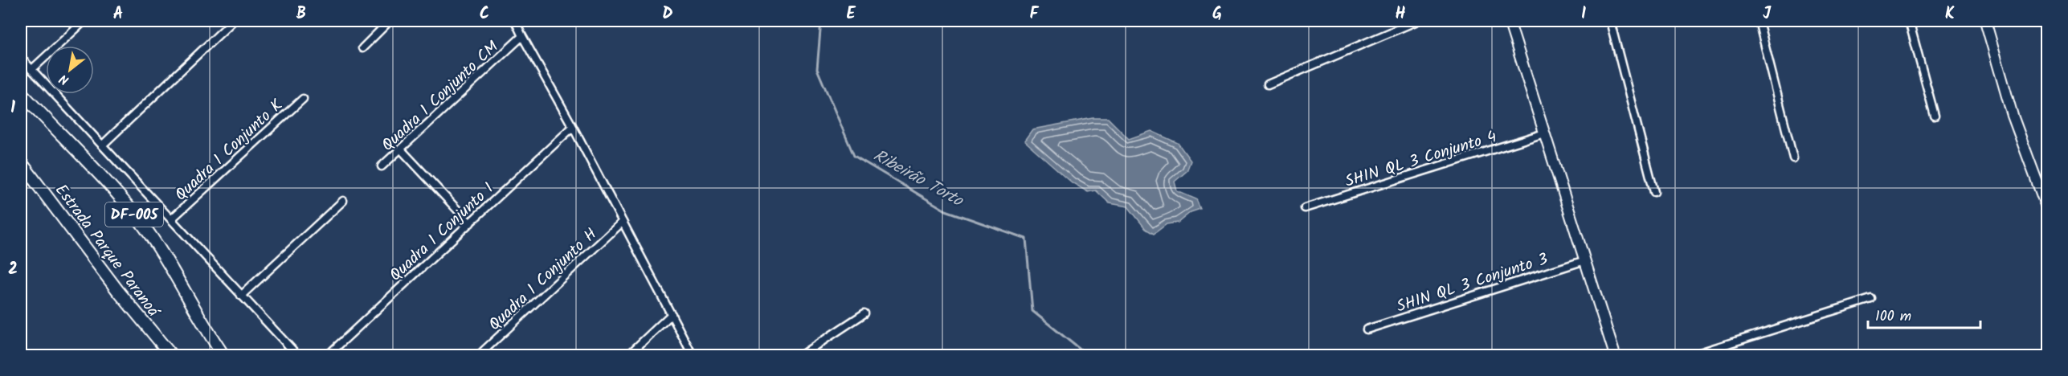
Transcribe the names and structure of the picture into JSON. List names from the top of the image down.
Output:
{
  "streets": {
    "main road": ["DF-005", "Estrada Parque Paranoá"],
    "street": [
      "Quadra 1 Conjunto CM",
      "Quadra 1 Conjunto K",
      "SHIN QL 3 Conjunto 4",
      "Quadra 1 Conjunto I",
      "Quadra 1 Conjunto H",
      "SHIN QL 3 Conjunto 3"
    ]
  },
  "water": ["Ribeirão Torto"],
  "scale_bar": "100 m",
  "north": "bottom left",
  "grid": {
    "columns": [
      "A",
      "B",
      "C",
      "D",
      "E",
      "F",
      "G",
      "H",
      "I",
      "J",
      "K"
    ],
    "rows": ["1", "2"]
  }
}
